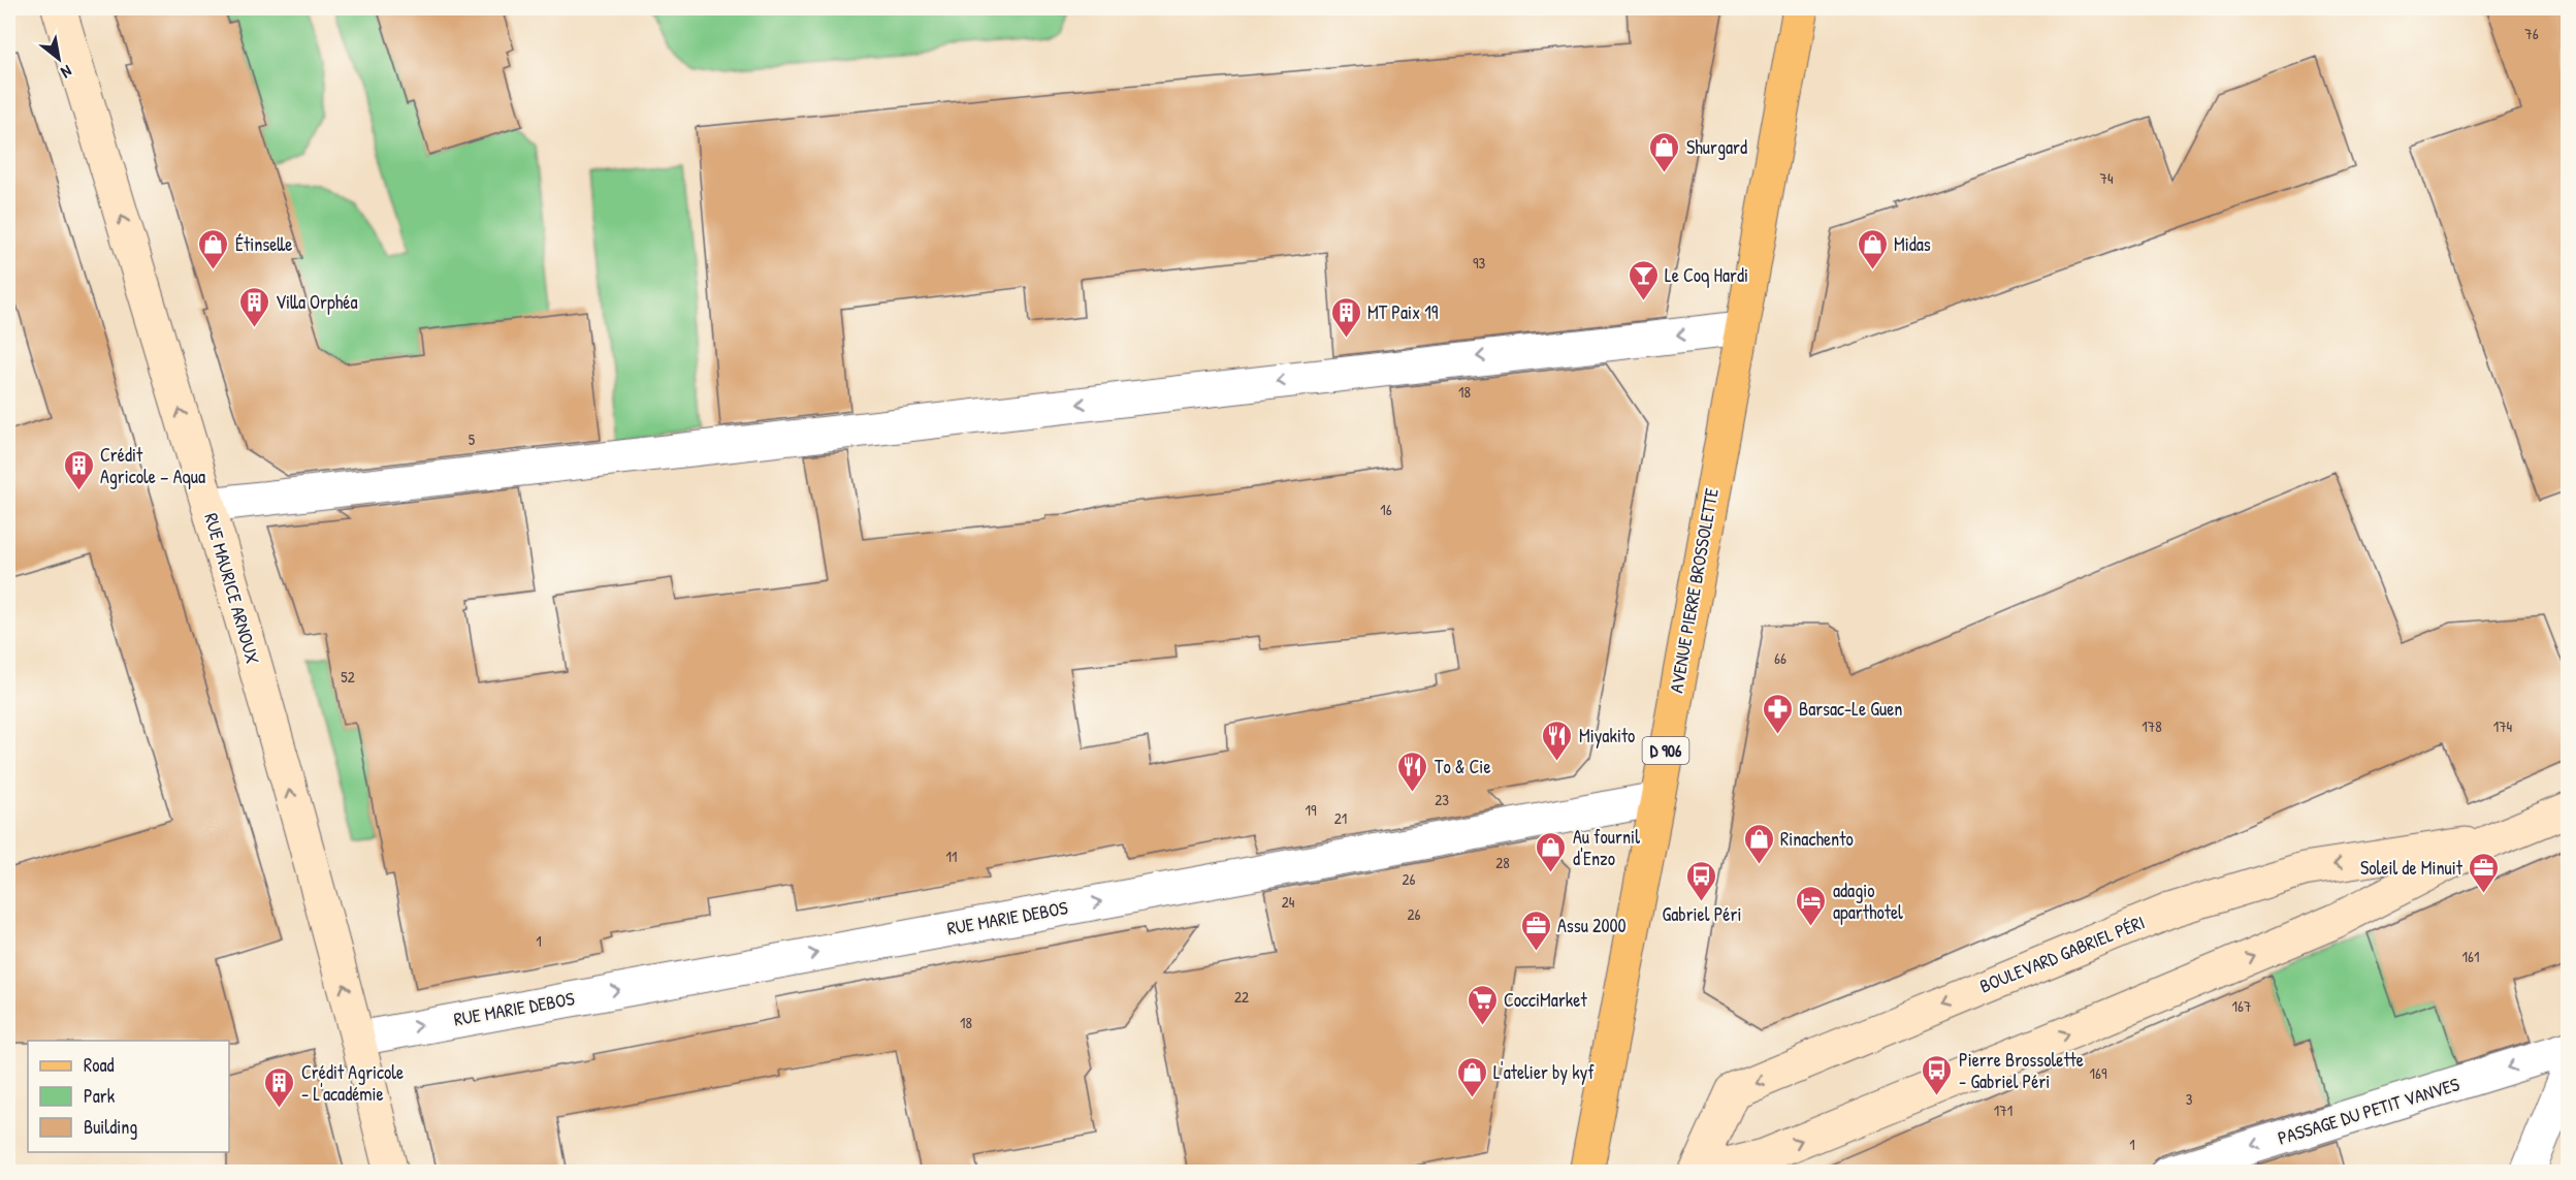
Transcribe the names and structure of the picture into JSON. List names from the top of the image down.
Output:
{
  "streets": {
    "main road": [
      "RUE MAURICE ARNOUX",
      "AVENUE PIERRE BROSSOLETTE",
      "D 906",
      "BOULEVARD GABRIEL PÉRI"
    ],
    "street": ["RUE MARIE DEBOS", "PASSAGE DU PETIT VANVES"]
  },
  "crossings": [
    ["RUE MAURICE ARNOUX", "RUE MARIE DEBOS"],
    ["AVENUE PIERRE BROSSOLETTE", "RUE MARIE DEBOS"]
  ],
  "one_way": ["RUE MAURICE ARNOUX", "RUE MARIE DEBOS", "PASSAGE DU PETIT VANVES"],
  "places": {
    "shop": [
      "Shurgard",
      "Étinselle",
      "Midas",
      "Rinachento",
      "Au fournil d'Enzo",
      "L'atelier by kyf"
    ],
    "bar": ["Le Coq Hardi"],
    "building": [
      "Villa Orphéa",
      "MT Paix 19",
      "Crédit Agricole − Aqua",
      "Crédit Agricole - L'académie"
    ],
    "pharmacy": ["Barsac-Le Guen"],
    "restaurant": ["Miyakito", "To & Cie"],
    "office": ["Soleil de Minuit", "Assu 2000"],
    "bus stop": ["Gabriel Péri", "Pierre Brossolette - Gabriel Péri"],
    "hotel": ["adagio aparthotel"],
    "supermarket": ["CocciMarket"]
  },
  "house_numbers": [
    "76",
    "74",
    "93",
    "18",
    "5",
    "16",
    "66",
    "52",
    "178",
    "174",
    "23",
    "19",
    "21",
    "11",
    "28",
    "26",
    "24",
    "26",
    "1",
    "161",
    "22",
    "167",
    "18",
    "169",
    "3",
    "171",
    "1"
  ],
  "legend": ["Road", "Park", "Building"],
  "north": "bottom right"
}
